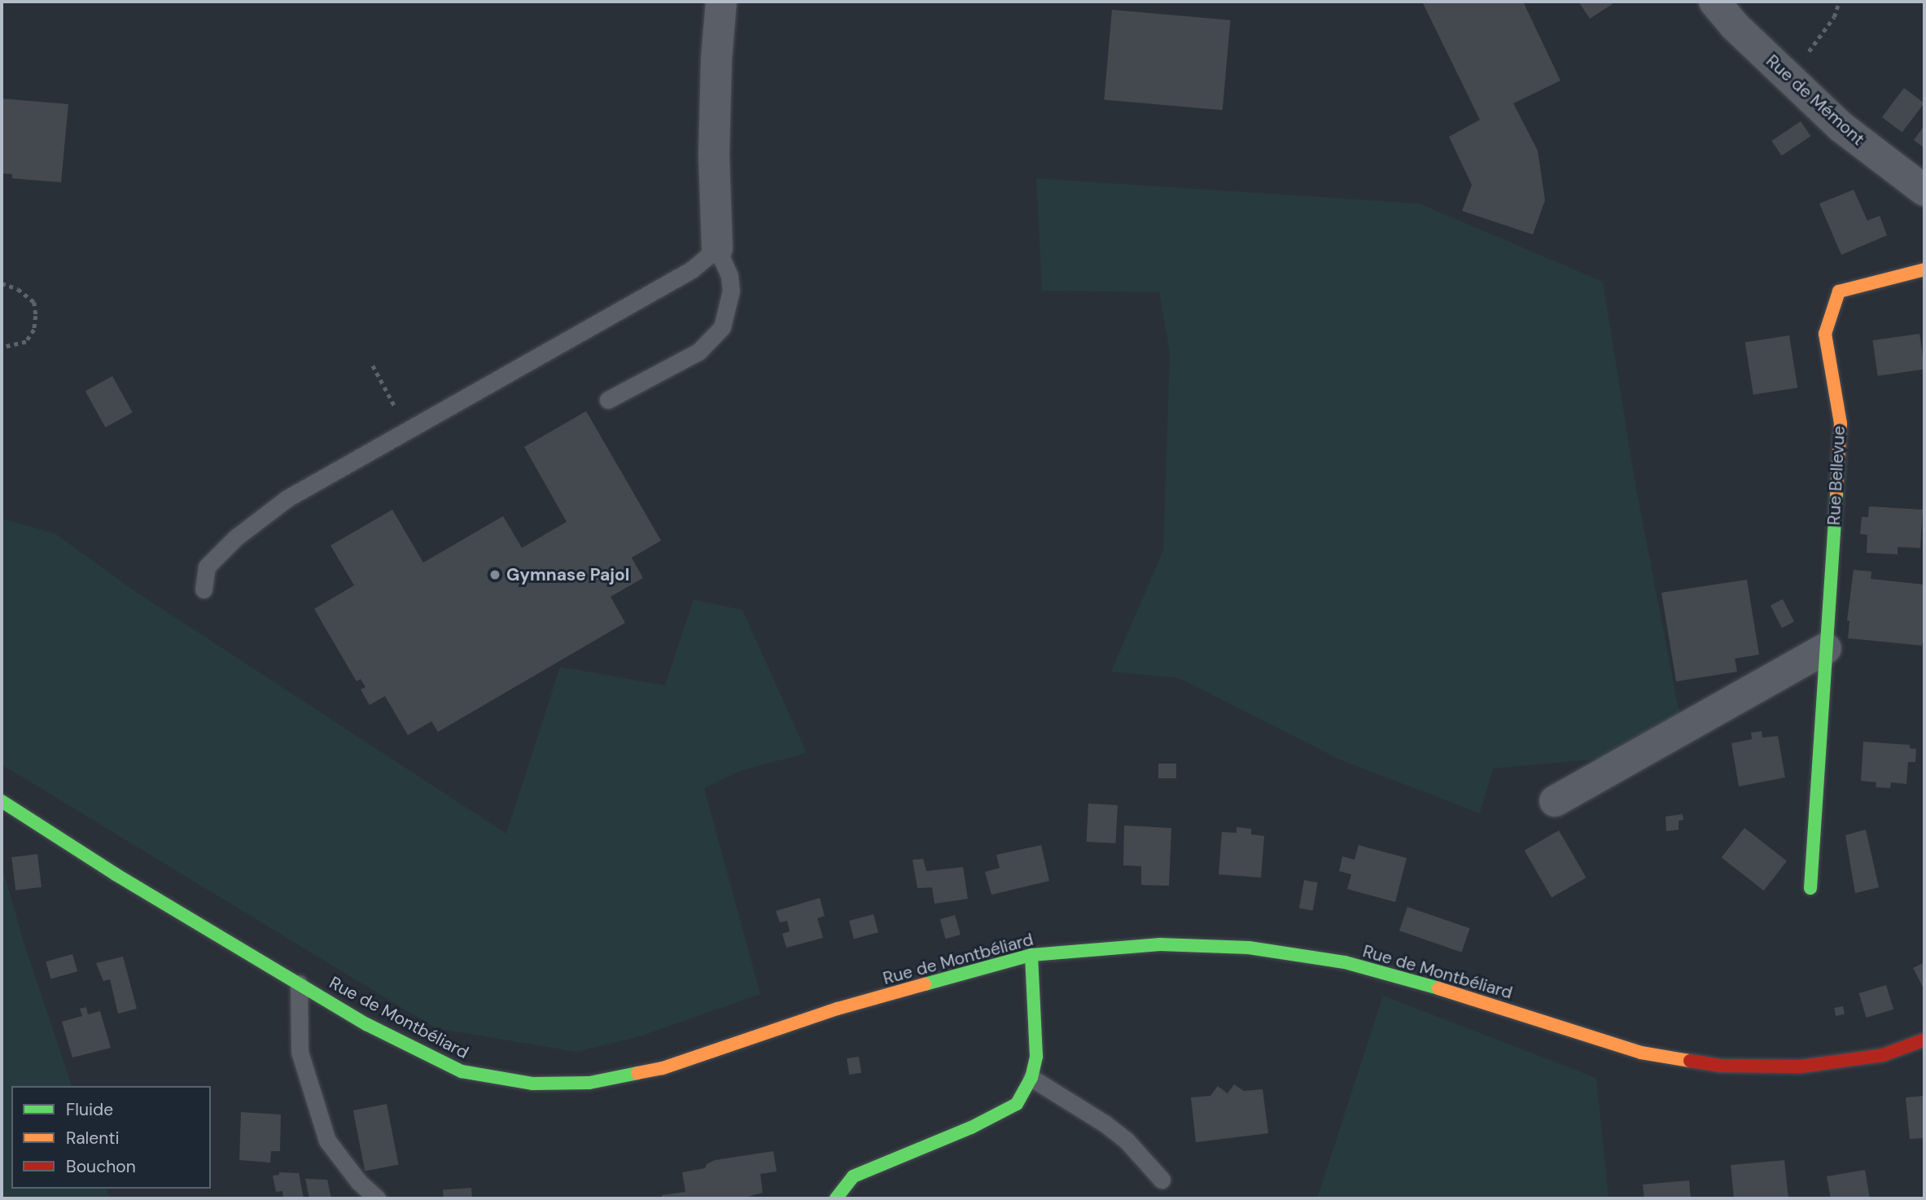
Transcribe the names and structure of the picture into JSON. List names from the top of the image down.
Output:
{
  "streets": {
    "street": ["Rue de Mémont", "Rue Bellevue", "Rue de Montbéliard"]
  },
  "places": ["Gymnase Pajol"],
  "legend": ["Fluide", "Ralenti", "Bouchon"]
}
